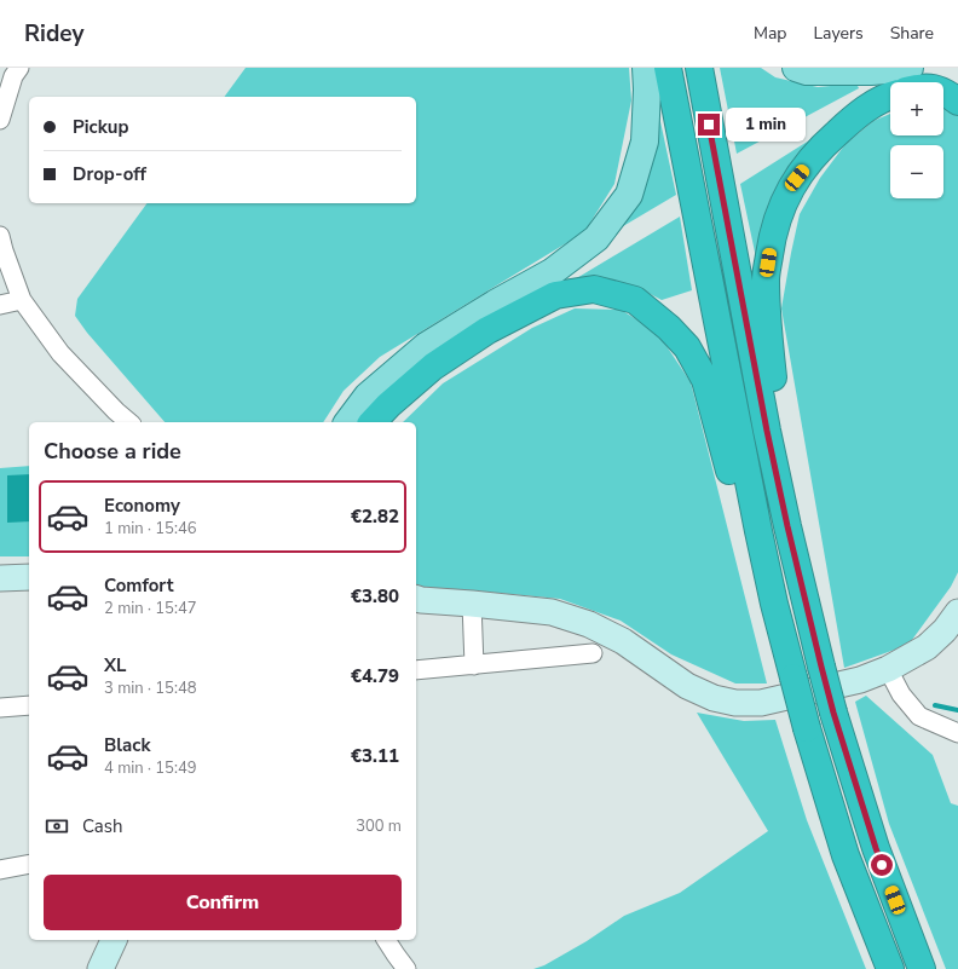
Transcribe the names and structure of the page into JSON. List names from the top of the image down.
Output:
{
  "page": {
    "header": "Ridey",
    "nav": ["Map", "Layers", "Share"],
    "map_buttons": ["+", "−"],
    "banner": ["Pickup", "Drop-off"],
    "bubble": "1 min",
    "heading": "Choose a ride",
    "list": [
      {
        "name": "Economy",
        "note": "1 min · 15:46",
        "value": "€2.82"
      },
      {
        "name": "Comfort",
        "note": "2 min · 15:47",
        "value": "€3.80"
      },
      {
        "name": "XL",
        "note": "3 min · 15:48",
        "value": "€4.79"
      },
      {
        "name": "Black",
        "note": "4 min · 15:49",
        "value": "€3.11"
      }
    ],
    "pay": ["Cash", "300 m"],
    "buttons": "Confirm"
  }
}
